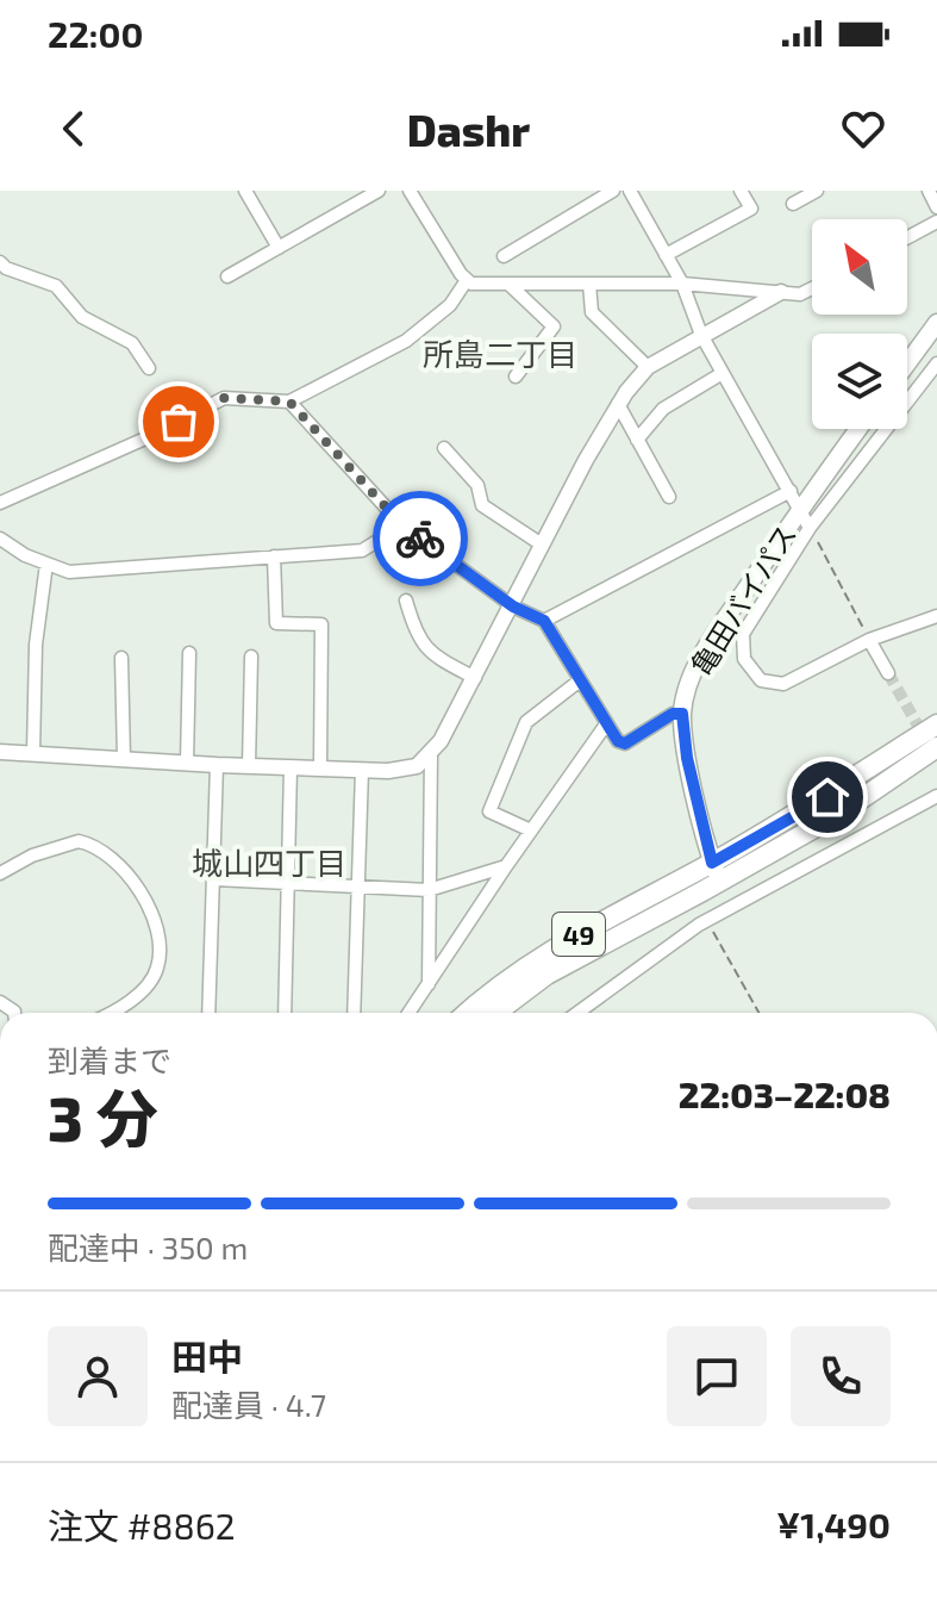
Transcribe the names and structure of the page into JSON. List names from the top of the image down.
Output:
{
  "streets": {
    "highway": ["49"],
    "main road": ["亀田バイパス"]
  },
  "crossings": [
    ["亀田バイパス", "49"]
  ],
  "districts": ["所島二丁目", "城山四丁目"],
  "north": "top left",
  "page": {
    "status": "22:00",
    "header": "Dashr",
    "heading": ["3 分", "到着まで", "22:03–22:08"],
    "panel": [
      "田中",
      "配達員 · 4.7",
      "注文 #8862",
      "¥1,490"
    ],
    "bar": "配達中 · 350 m"
  }
}
